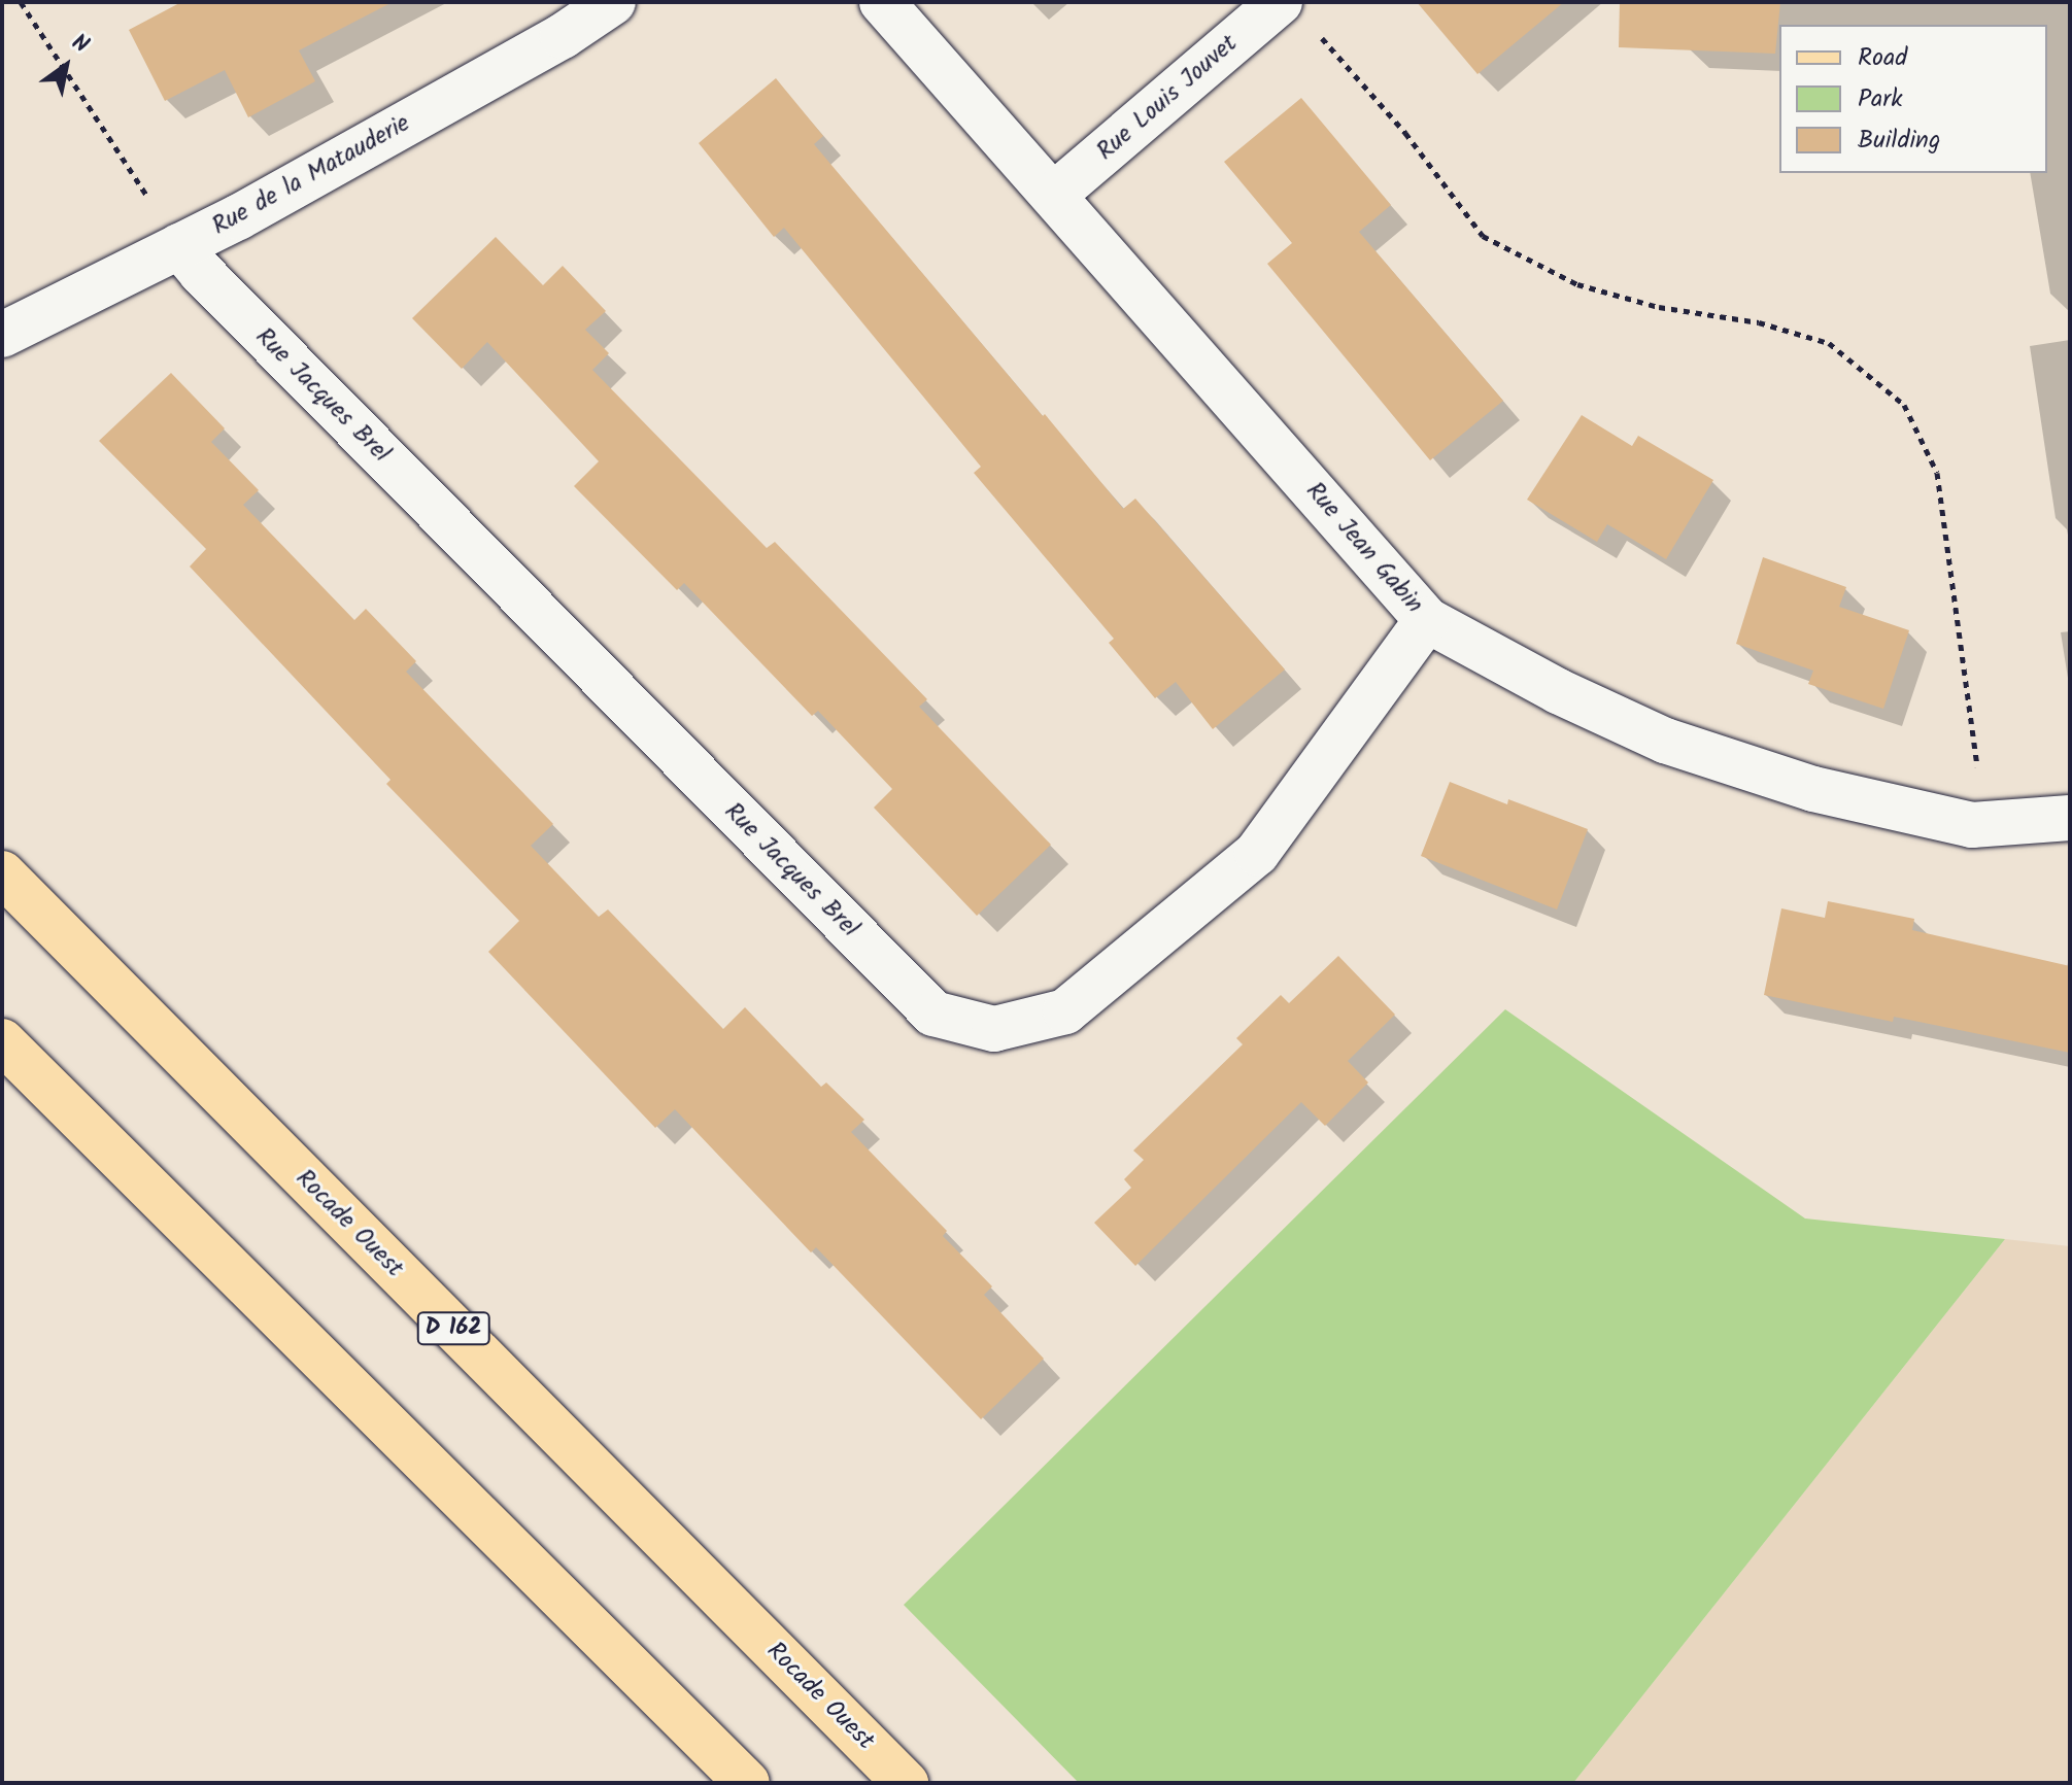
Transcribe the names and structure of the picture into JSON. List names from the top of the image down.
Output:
{
  "streets": {
    "main road": ["Rocade Ouest", "D 162"],
    "street": [
      "Rue Louis Jouvet",
      "Rue de la Matauderie",
      "Rue Jacques Brel",
      "Rue Jean Gabin"
    ]
  },
  "crossings": [
    ["Rue Louis Jouvet", "Rue Jean Gabin"],
    ["Rue de la Matauderie", "Rue Jacques Brel"],
    ["Rue Jacques Brel", "Rue Jean Gabin"]
  ],
  "legend": ["Road", "Park", "Building"],
  "north": "top right"
}
